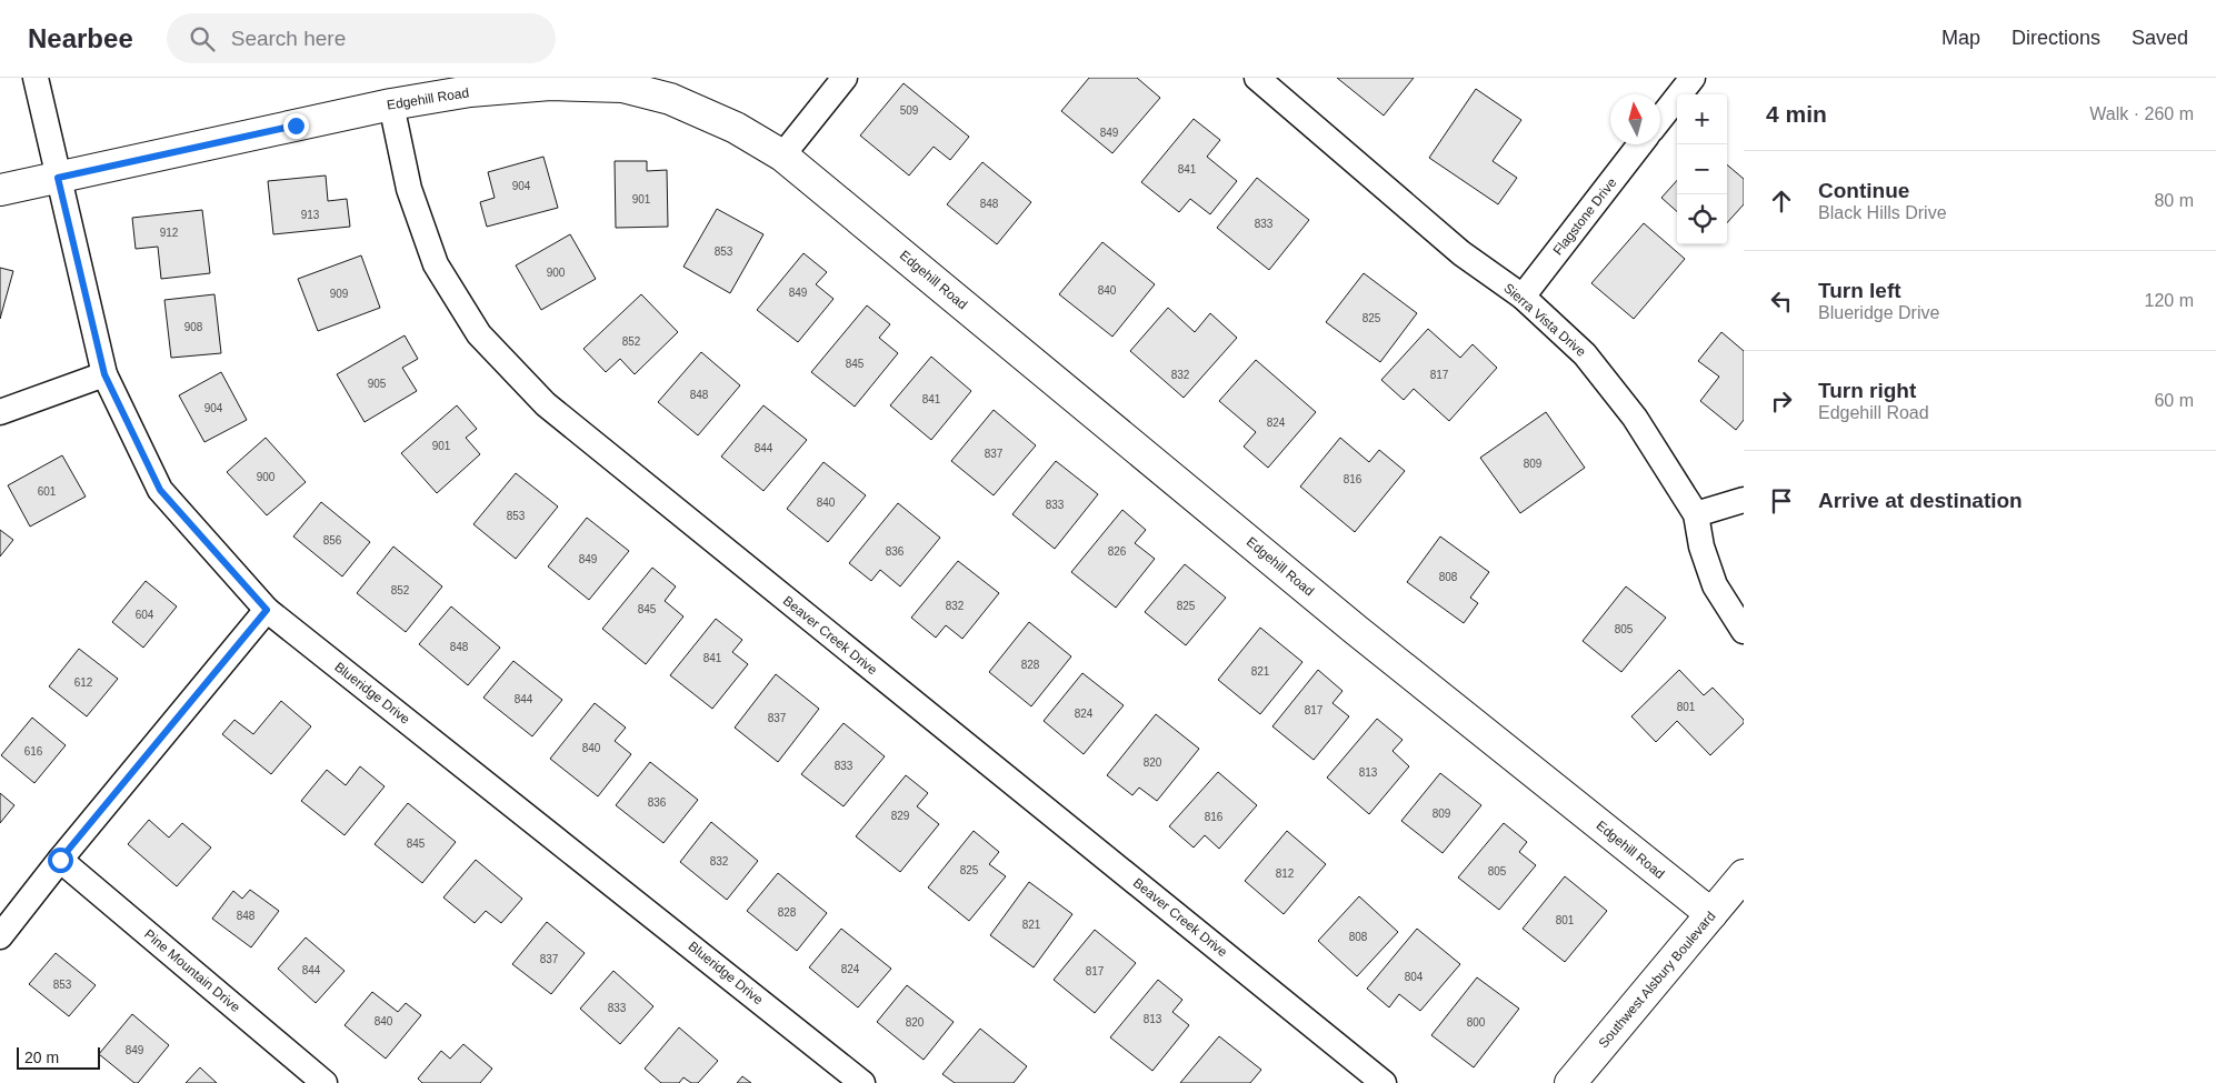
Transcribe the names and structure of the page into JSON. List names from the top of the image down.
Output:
{
  "streets": {
    "street": [
      "Edgehill Road",
      "Flagstone Drive",
      "Sierra Vista Drive",
      "Beaver Creek Drive",
      "Blueridge Drive",
      "Pine Mountain Drive",
      "Southwest Alsbury Boulevard"
    ]
  },
  "crossings": [
    ["Edgehill Road", "Beaver Creek Drive"],
    ["Edgehill Road", "Blueridge Drive"],
    ["Edgehill Road", "Southwest Alsbury Boulevard"],
    ["Flagstone Drive", "Sierra Vista Drive"]
  ],
  "house_numbers": [
    "509",
    "849",
    "841",
    "904",
    "901",
    "848",
    "913",
    "833",
    "912",
    "853",
    "900",
    "840",
    "849",
    "909",
    "825",
    "908",
    "852",
    "845",
    "832",
    "817",
    "905",
    "848",
    "841",
    "904",
    "824",
    "901",
    "844",
    "837",
    "809",
    "900",
    "816",
    "601",
    "840",
    "833",
    "853",
    "856",
    "836",
    "826",
    "849",
    "808",
    "852",
    "832",
    "825",
    "845",
    "604",
    "805",
    "848",
    "841",
    "828",
    "821",
    "612",
    "844",
    "801",
    "817",
    "824",
    "837",
    "840",
    "616",
    "820",
    "833",
    "813",
    "836",
    "809",
    "829",
    "816",
    "845",
    "832",
    "825",
    "805",
    "812",
    "828",
    "848",
    "801",
    "821",
    "808",
    "837",
    "824",
    "844",
    "817",
    "804",
    "853",
    "833",
    "813",
    "840",
    "820",
    "800",
    "849"
  ],
  "scale_bar": "20 m",
  "north": "top",
  "page": {
    "header": "Nearbee",
    "search": "Search here",
    "nav": ["Map", "Directions", "Saved"],
    "heading": ["4 min", "Walk · 260 m"],
    "map_buttons": ["+", "−"],
    "list": [
      ["Continue", "Black Hills Drive", "80 m"],
      ["Turn left", "Blueridge Drive", "120 m"],
      ["Turn right", "Edgehill Road", "60 m"],
      "Arrive at destination"
    ],
    "scale": "20 m"
  }
}
